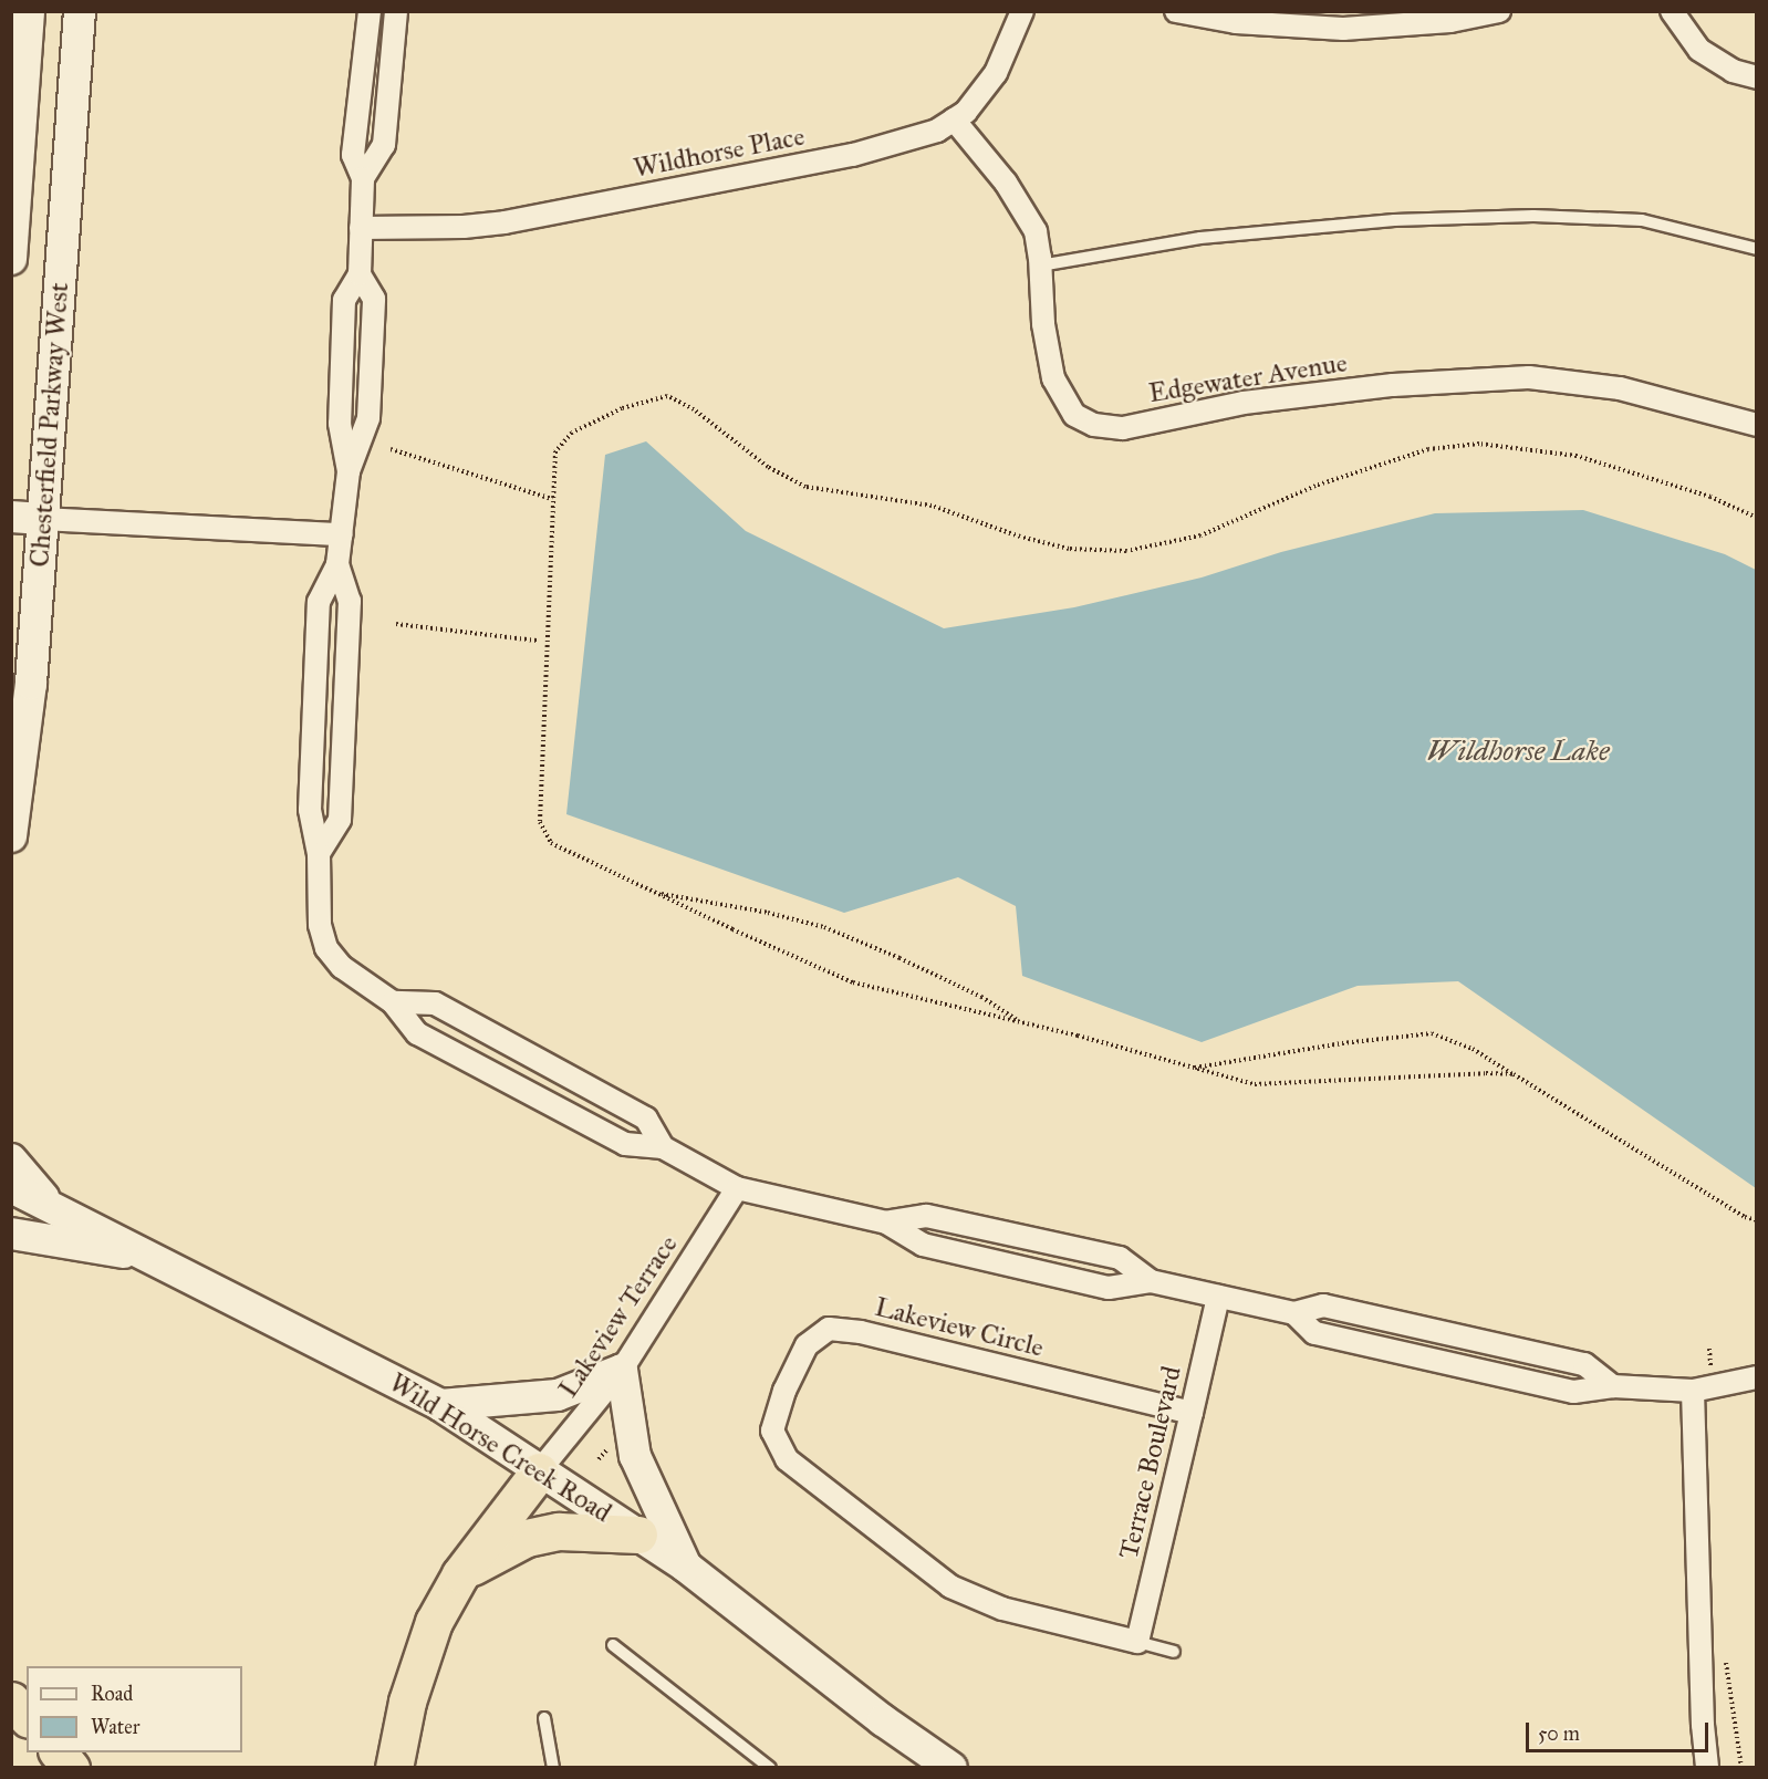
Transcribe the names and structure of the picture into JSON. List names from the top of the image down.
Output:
{
  "streets": {
    "main road": ["Chesterfield Parkway West", "Wild Horse Creek Road"],
    "street": [
      "Wildhorse Place",
      "Edgewater Avenue",
      "Lakeview Terrace",
      "Lakeview Circle",
      "Terrace Boulevard"
    ]
  },
  "crossings": [
    ["Wildhorse Place", "Edgewater Avenue"],
    ["Lakeview Terrace", "Wild Horse Creek Road"],
    ["Lakeview Circle", "Terrace Boulevard"]
  ],
  "water": ["Wildhorse Lake"],
  "legend": ["Road", "Water"],
  "scale_bar": "50 m"
}
